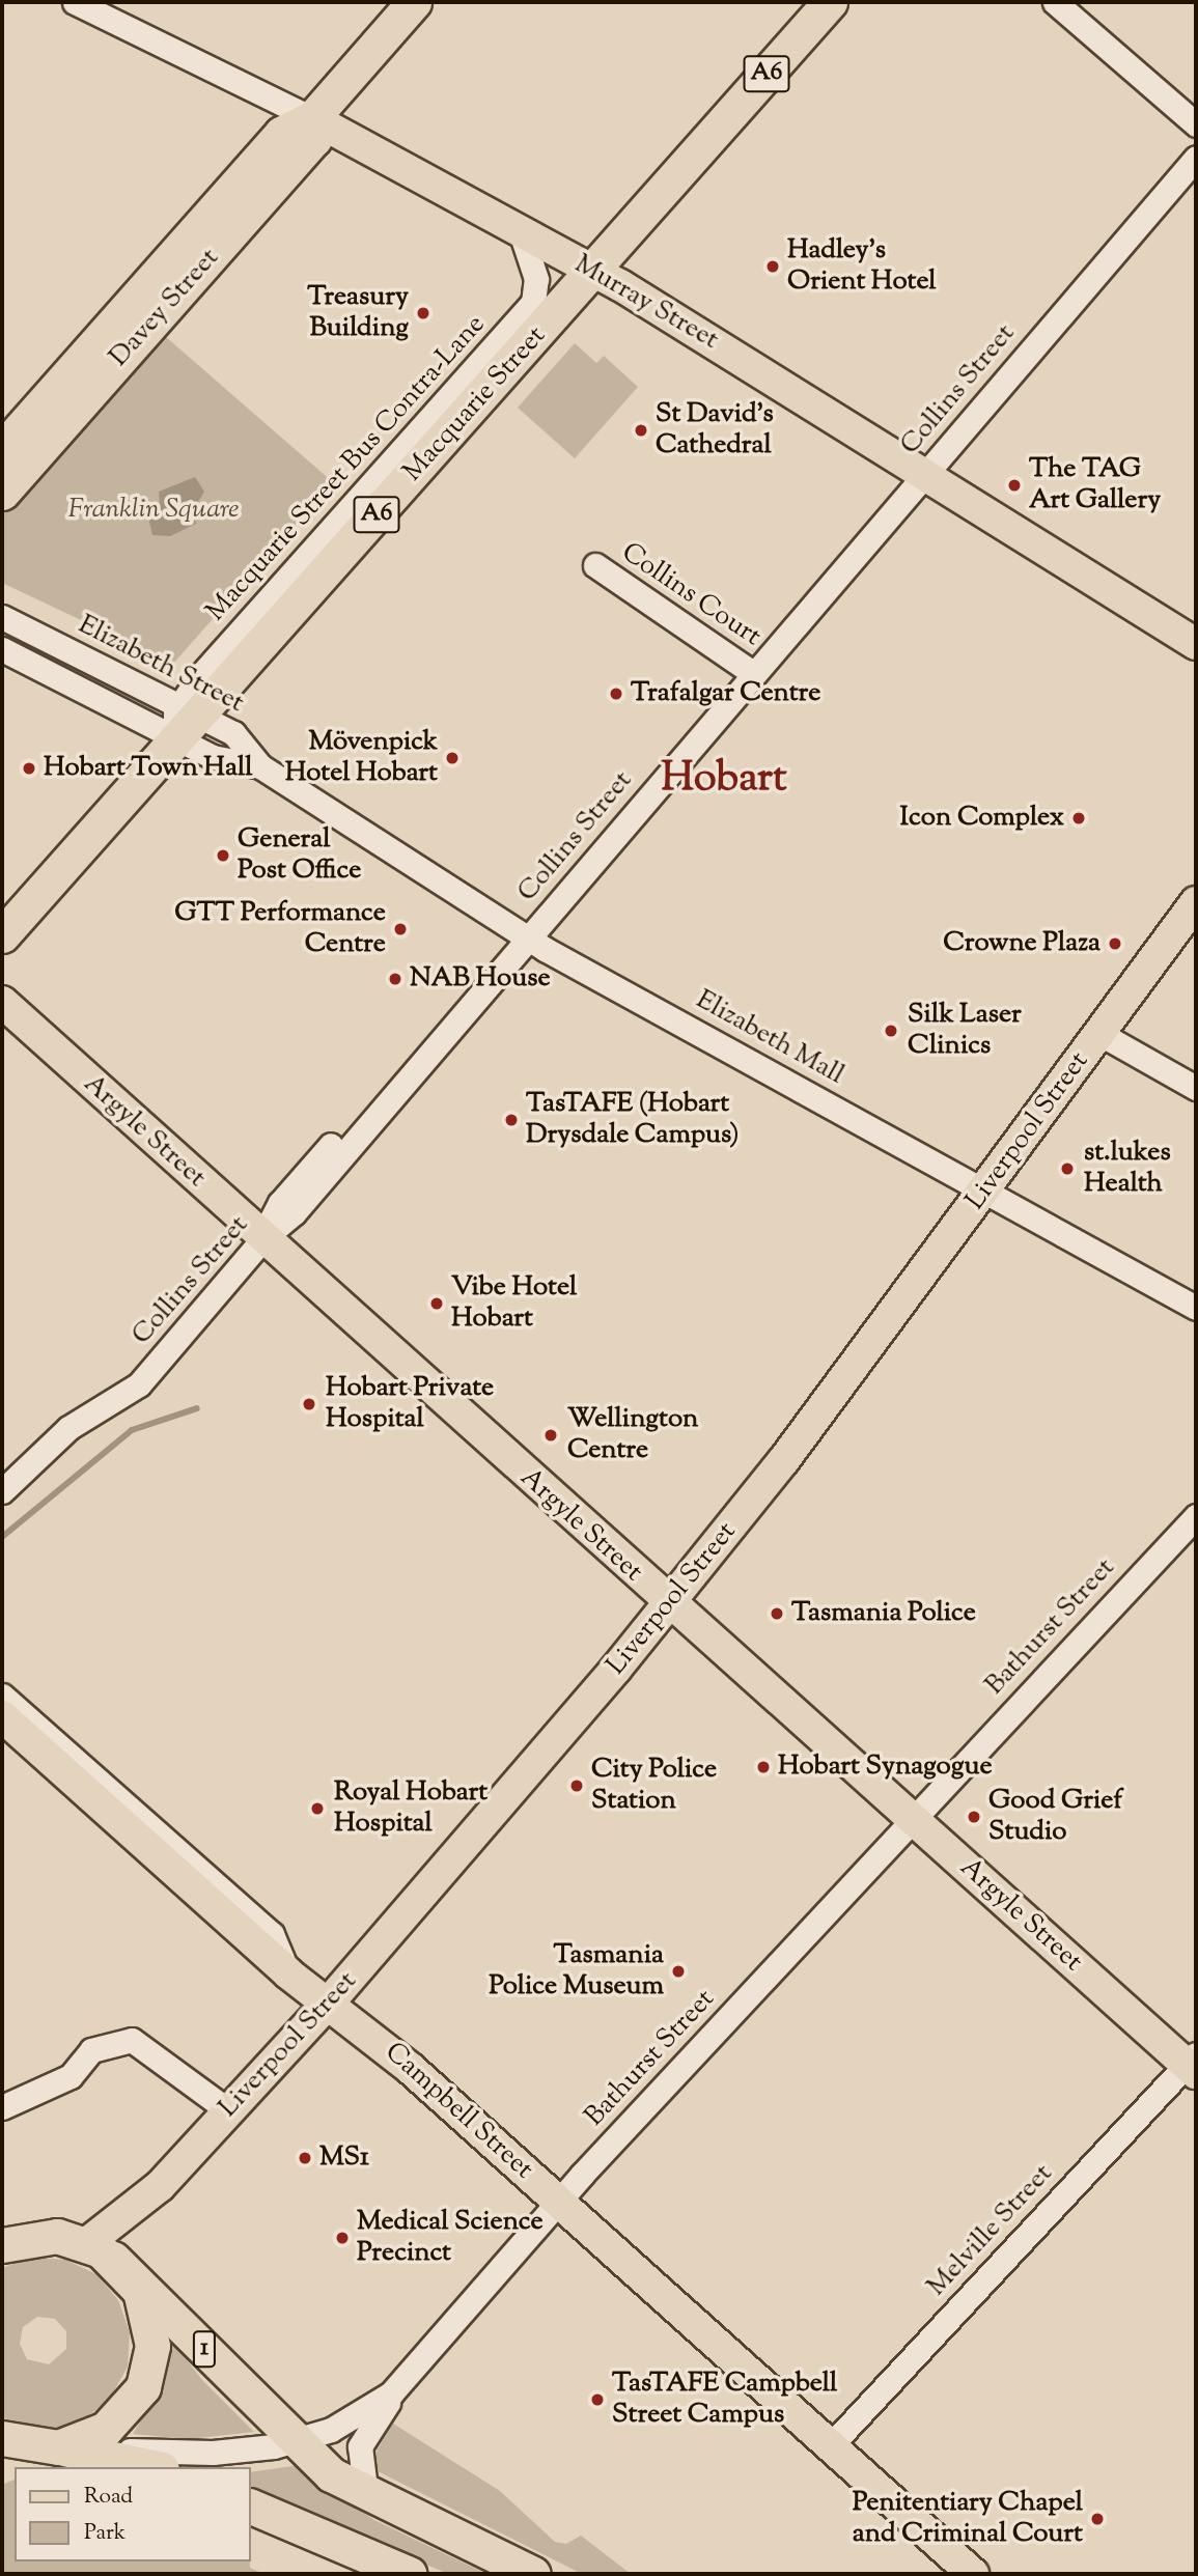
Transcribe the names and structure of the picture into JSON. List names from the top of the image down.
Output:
{
  "streets": {
    "highway": [
      "A6",
      "Davey Street",
      "Macquarie Street",
      "1"
    ],
    "main road": [
      "Murray Street",
      "Argyle Street",
      "Liverpool Street",
      "Campbell Street"
    ],
    "street": [
      "Collins Street",
      "Macquarie Street Bus Contra-Lane",
      "Collins Court",
      "Elizabeth Street",
      "Elizabeth Mall",
      "Bathurst Street",
      "Melville Street"
    ]
  },
  "crossings": [
    ["Murray Street", "Davey Street"],
    ["Murray Street", "Collins Street"],
    ["Murray Street", "Macquarie Street"],
    ["Murray Street", "Macquarie Street Bus Contra-Lane"],
    ["Collins Street", "Collins Court"],
    ["Collins Street", "Elizabeth Mall"],
    ["Collins Street", "Argyle Street"],
    ["Macquarie Street", "Macquarie Street Bus Contra-Lane"],
    ["Macquarie Street", "Elizabeth Street"],
    ["Macquarie Street Bus Contra-Lane", "Elizabeth Street"],
    ["Elizabeth Street", "Elizabeth Mall"],
    ["Elizabeth Mall", "Liverpool Street"],
    ["Argyle Street", "Liverpool Street"],
    ["Argyle Street", "Bathurst Street"],
    ["Argyle Street", "Melville Street"],
    ["Liverpool Street", "Campbell Street"],
    ["Liverpool Street", "1"],
    ["Bathurst Street", "Campbell Street"],
    ["Bathurst Street", "1"],
    ["Campbell Street", "Melville Street"]
  ],
  "districts": ["Hobart"],
  "parks": ["Franklin Square"],
  "places": [
    "Hadley's Orient Hotel",
    "Treasury Building",
    "St David's Cathedral",
    "The TAG Art Gallery",
    "Trafalgar Centre",
    "Mövenpick Hotel Hobart",
    "Hobart Town Hall",
    "Icon Complex",
    "General Post Office",
    "GTT Performance Centre",
    "Crowne Plaza",
    "NAB House",
    "Silk Laser Clinics",
    "TasTAFE (Hobart Drysdale Campus)",
    "st.lukes Health",
    "Vibe Hotel Hobart",
    "Hobart Private Hospital",
    "Wellington Centre",
    "Tasmania Police",
    "Hobart Synagogue",
    "City Police Station",
    "Royal Hobart Hospital",
    "Good Grief Studio",
    "Tasmania Police Museum",
    "MS1",
    "Medical Science Precinct",
    "TasTAFE Campbell Street Campus",
    "Penitentiary Chapel and Criminal Court"
  ],
  "legend": ["Road", "Park"]
}
